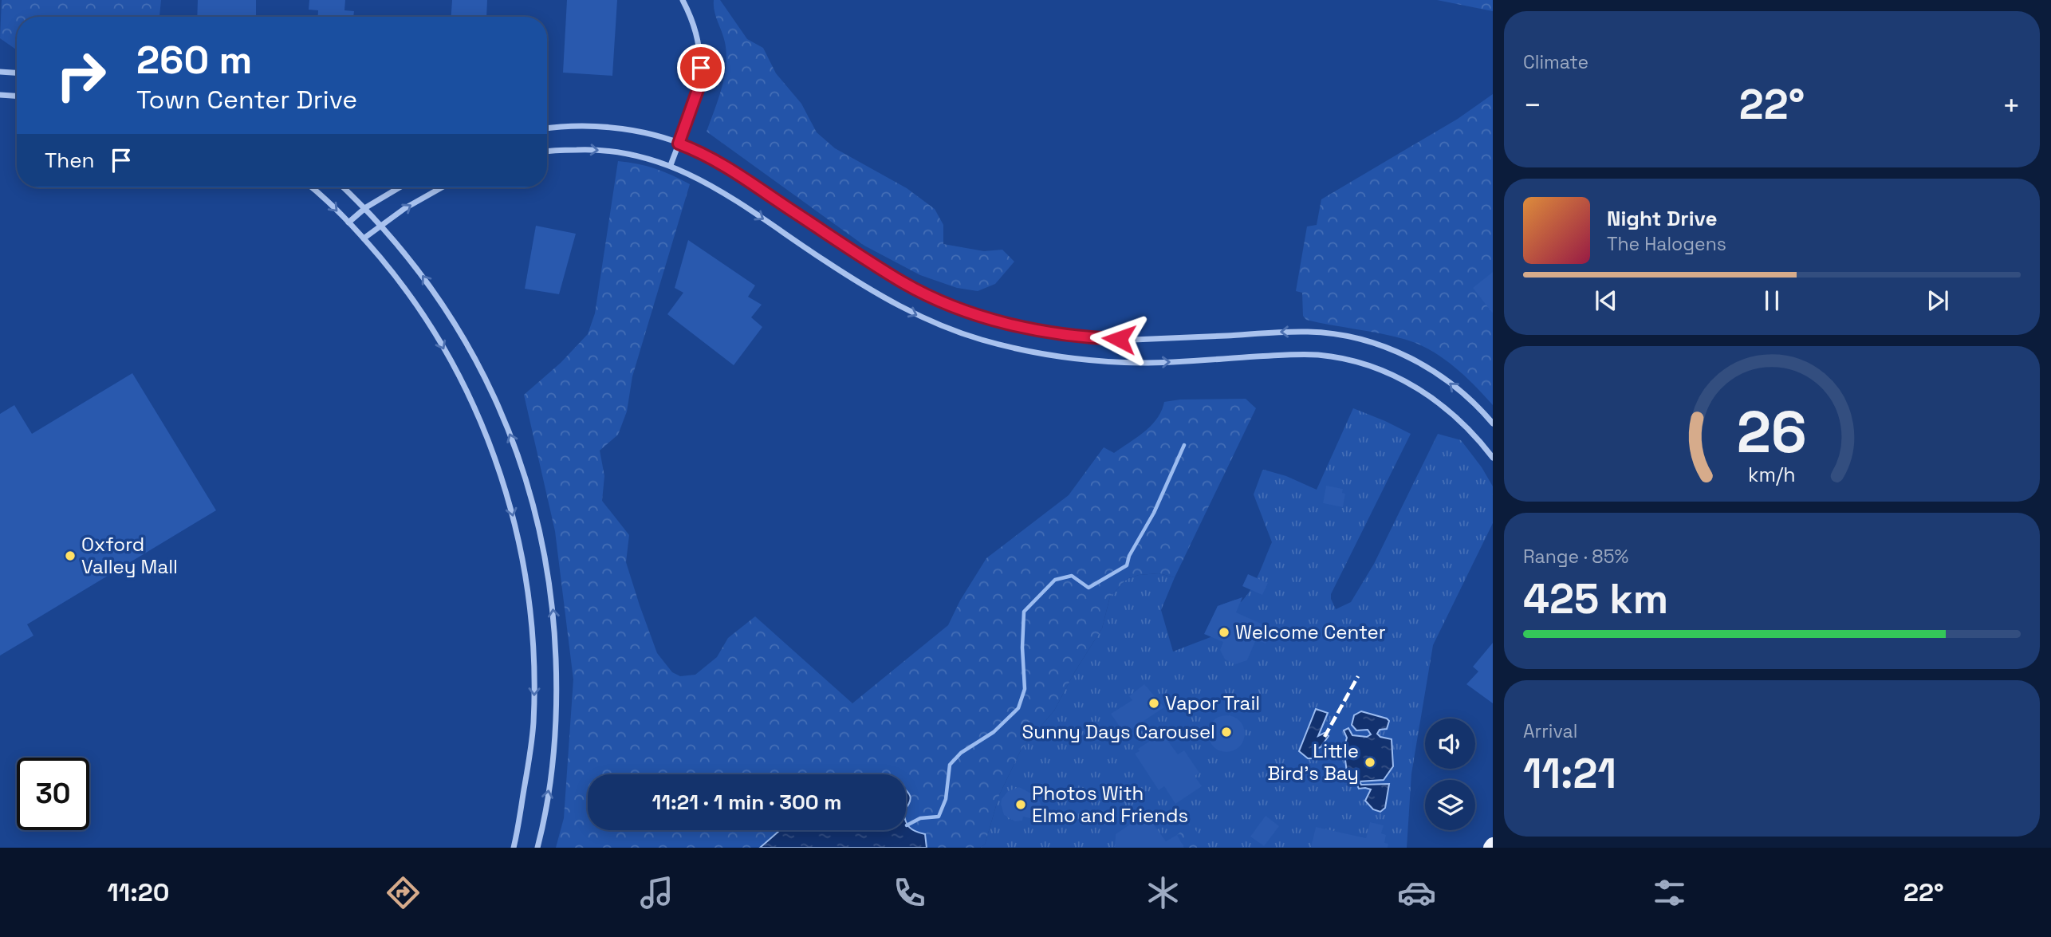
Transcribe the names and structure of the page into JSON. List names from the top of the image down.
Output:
{
  "places": [
    "Oxford Valley Mall",
    "Welcome Center",
    "Vapor Trail",
    "Sunny Days Carousel",
    "Little Bird's Bay",
    "Photos With Elmo and Friends"
  ],
  "page": {
    "tile": [
      "Climate",
      ["Range · 85%", "425 km"],
      ["Arrival", "11:21"]
    ],
    "turn": ["260 m", "Town Center Drive"],
    "heat": ["−", "22°", "+"],
    "then": "Then",
    "song": ["Night Drive", "The Halogens"],
    "limit": "30",
    "trip": "11:21 · 1 min · 300 m",
    "tabs": ["11:20", "22°"],
    "gauge": ["26", "km/h"]
  }
}
